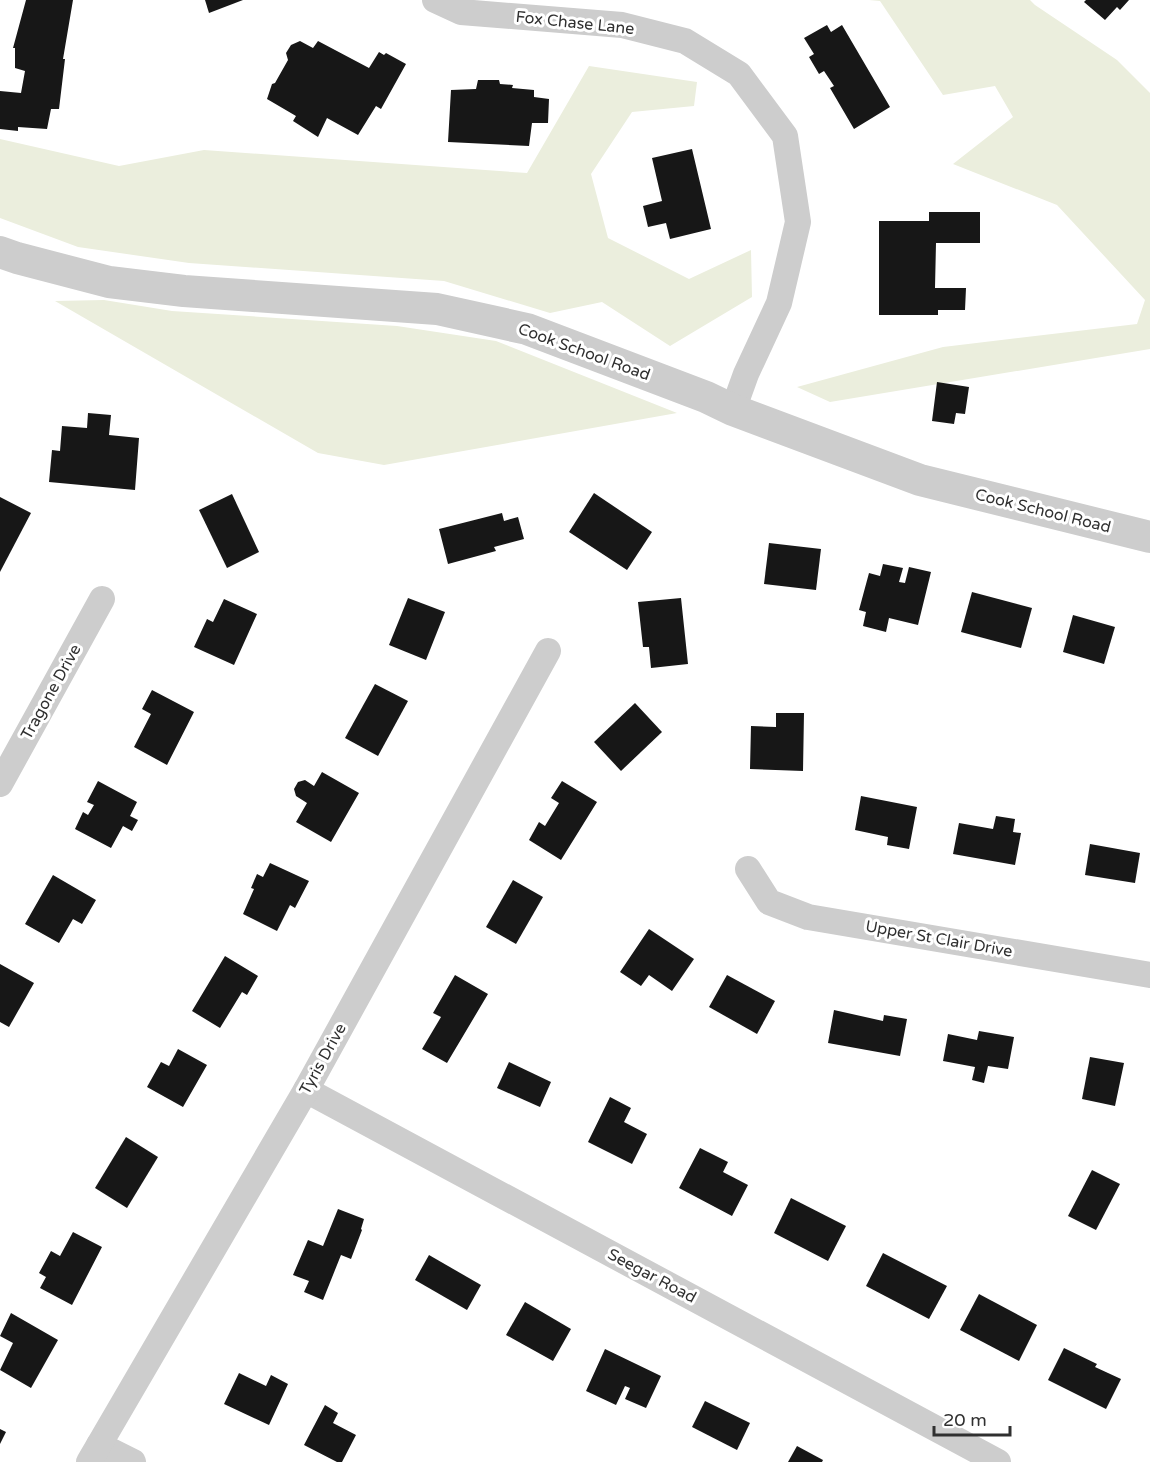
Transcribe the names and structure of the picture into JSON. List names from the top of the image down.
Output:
{
  "streets": {
    "street": [
      "Fox Chase Lane",
      "Cook School Road",
      "Tragone Drive",
      "Upper St Clair Drive",
      "Tyris Drive",
      "Seegar Road"
    ]
  },
  "crossings": [
    ["Fox Chase Lane", "Cook School Road"],
    ["Tyris Drive", "Seegar Road"]
  ],
  "scale_bar": "20 m"
}
